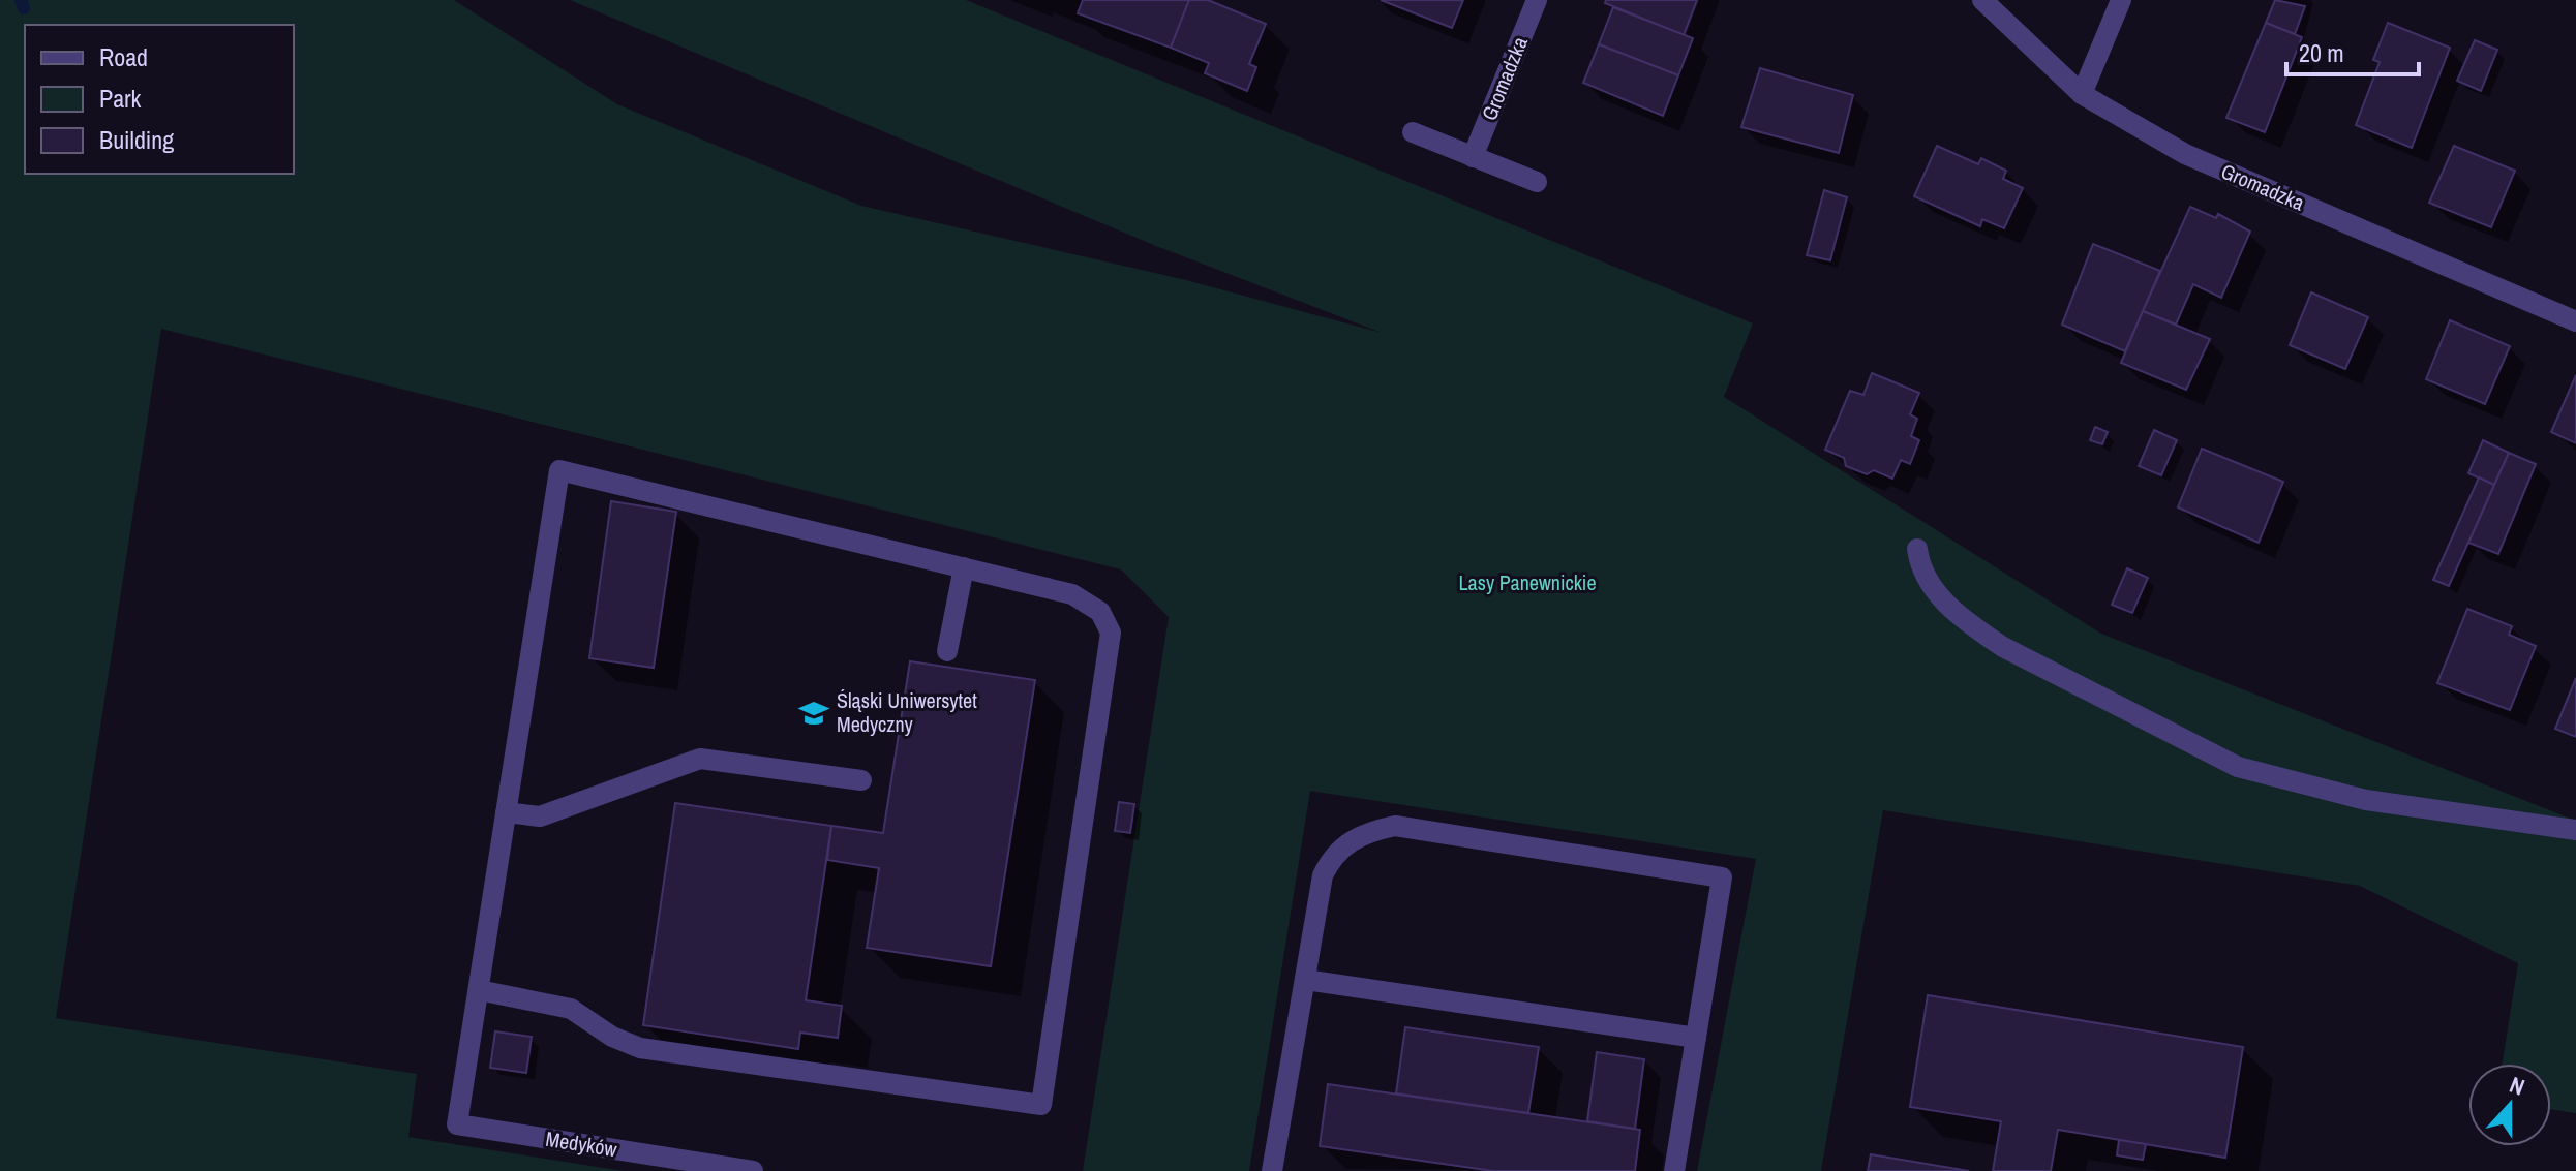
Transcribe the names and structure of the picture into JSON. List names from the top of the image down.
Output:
{
  "streets": {
    "street": ["Gromadzka", "Medyków"]
  },
  "parks": ["Lasy Panewnickie"],
  "places": {
    "school or university": ["Śląski Uniwersytet Medyczny"]
  },
  "legend": ["Road", "Park", "Building"],
  "scale_bar": "20 m",
  "north": "top"
}
